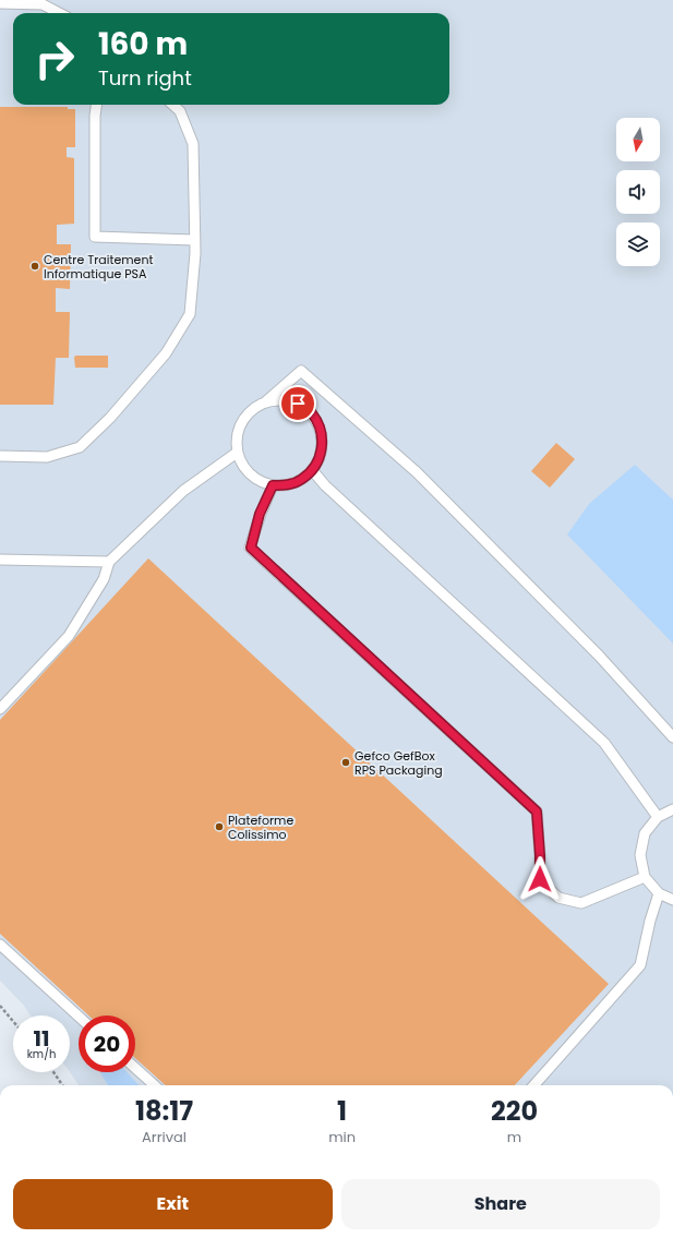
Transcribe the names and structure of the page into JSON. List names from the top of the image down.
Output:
{
  "places": ["Centre Traitement Informatique PSA", "Gefco GefBox RPS Packaging", "Plateforme Colissimo"],
  "north": "bottom",
  "page": {
    "turn": ["160 m", "Turn right"],
    "speed": "11 km/h",
    "limit": "20",
    "eta": [
      "18:17",
      "Arrival",
      "1",
      "min",
      "220",
      "m"
    ],
    "buttons": ["Exit", "Share"]
  }
}
